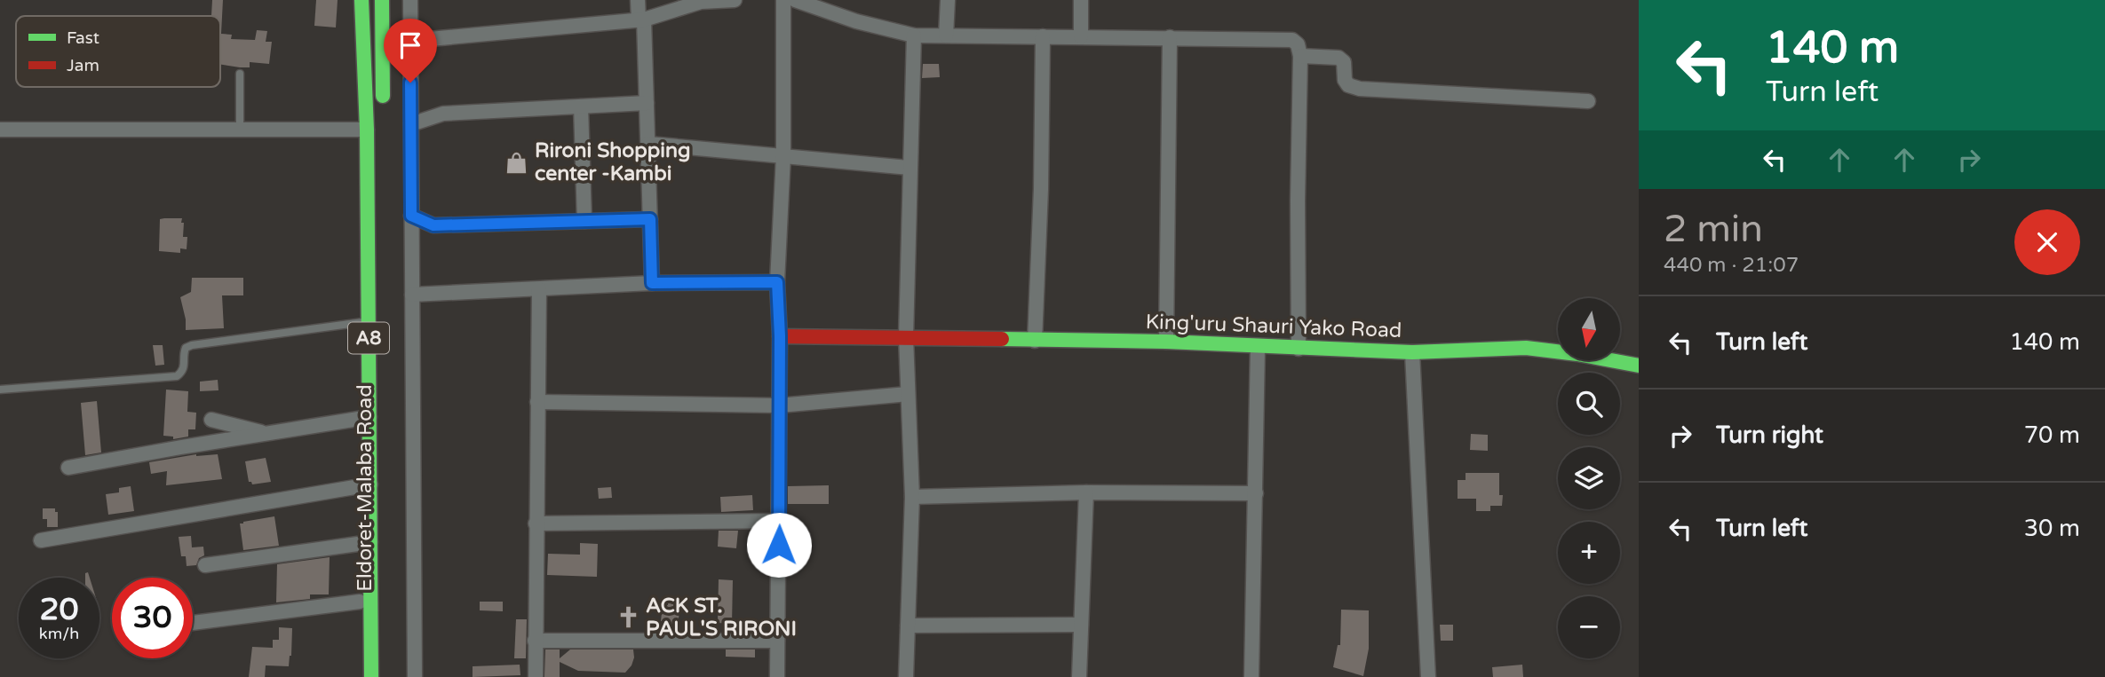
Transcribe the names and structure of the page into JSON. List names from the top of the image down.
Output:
{
  "streets": {
    "main road": ["King'uru Shauri Yako Road", "A8", "Eldoret-Malaba Road"]
  },
  "places": {
    "shop": ["Rironi Shopping center -Kambi"],
    "church": ["ACK ST. PAUL'S RIRONI"]
  },
  "legend": ["Fast", "Jam"],
  "north": "bottom",
  "page": {
    "turn": ["140 m", "Turn left"],
    "heading": ["2 min", "440 m · 21:07"],
    "list": [
      {
        "name": "Turn left",
        "value": "140 m"
      },
      {
        "name": "Turn right",
        "value": "70 m"
      },
      {
        "name": "Turn left",
        "value": "30 m"
      }
    ],
    "map_buttons": ["+", "−"],
    "speed": "20 km/h",
    "limit": "30"
  }
}
